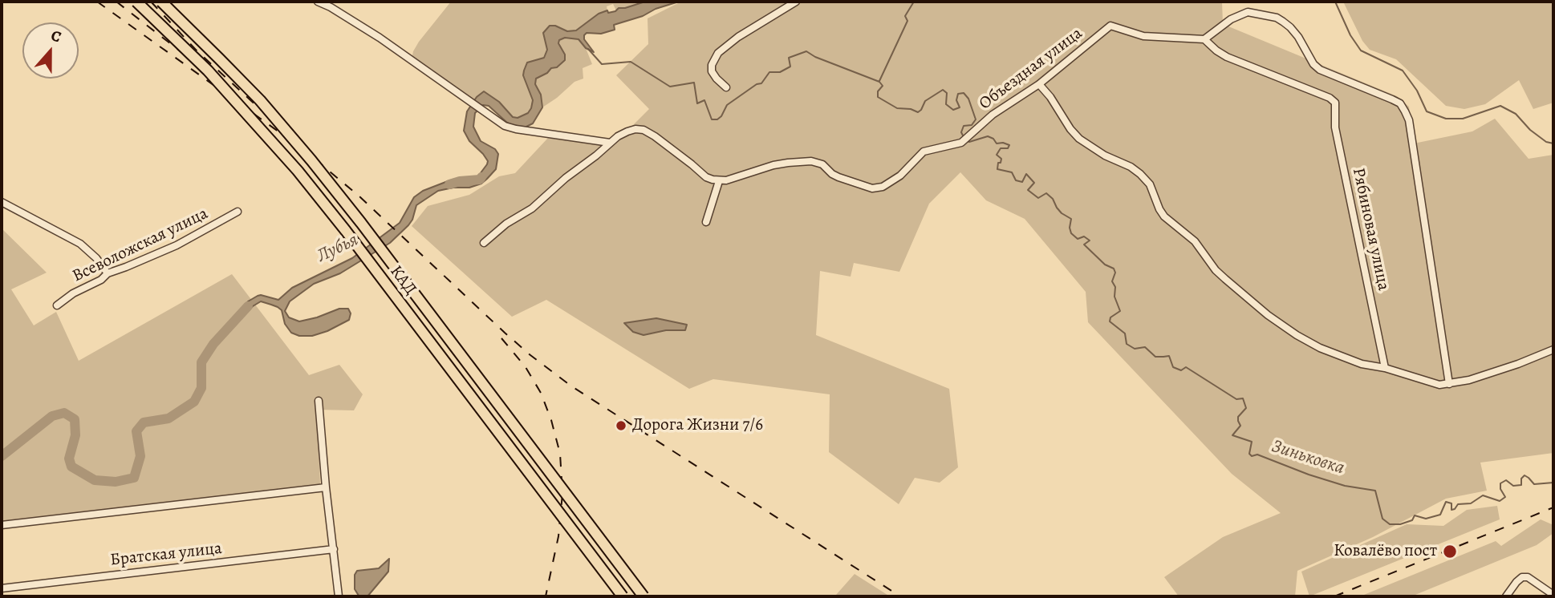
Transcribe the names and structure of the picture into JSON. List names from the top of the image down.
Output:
{
  "streets": {
    "highway": ["КАД"],
    "street": [
      "Объездная улица",
      "Рябиновая улица",
      "Всеволожская улица",
      "Братская улица"
    ]
  },
  "crossings": [
    ["Объездная улица", "Рябиновая улица"]
  ],
  "water": ["Лубья", "Зиньковка"],
  "places": ["Дорога Жизни 7/6", "Ковалёво пост"],
  "north": "top"
}
